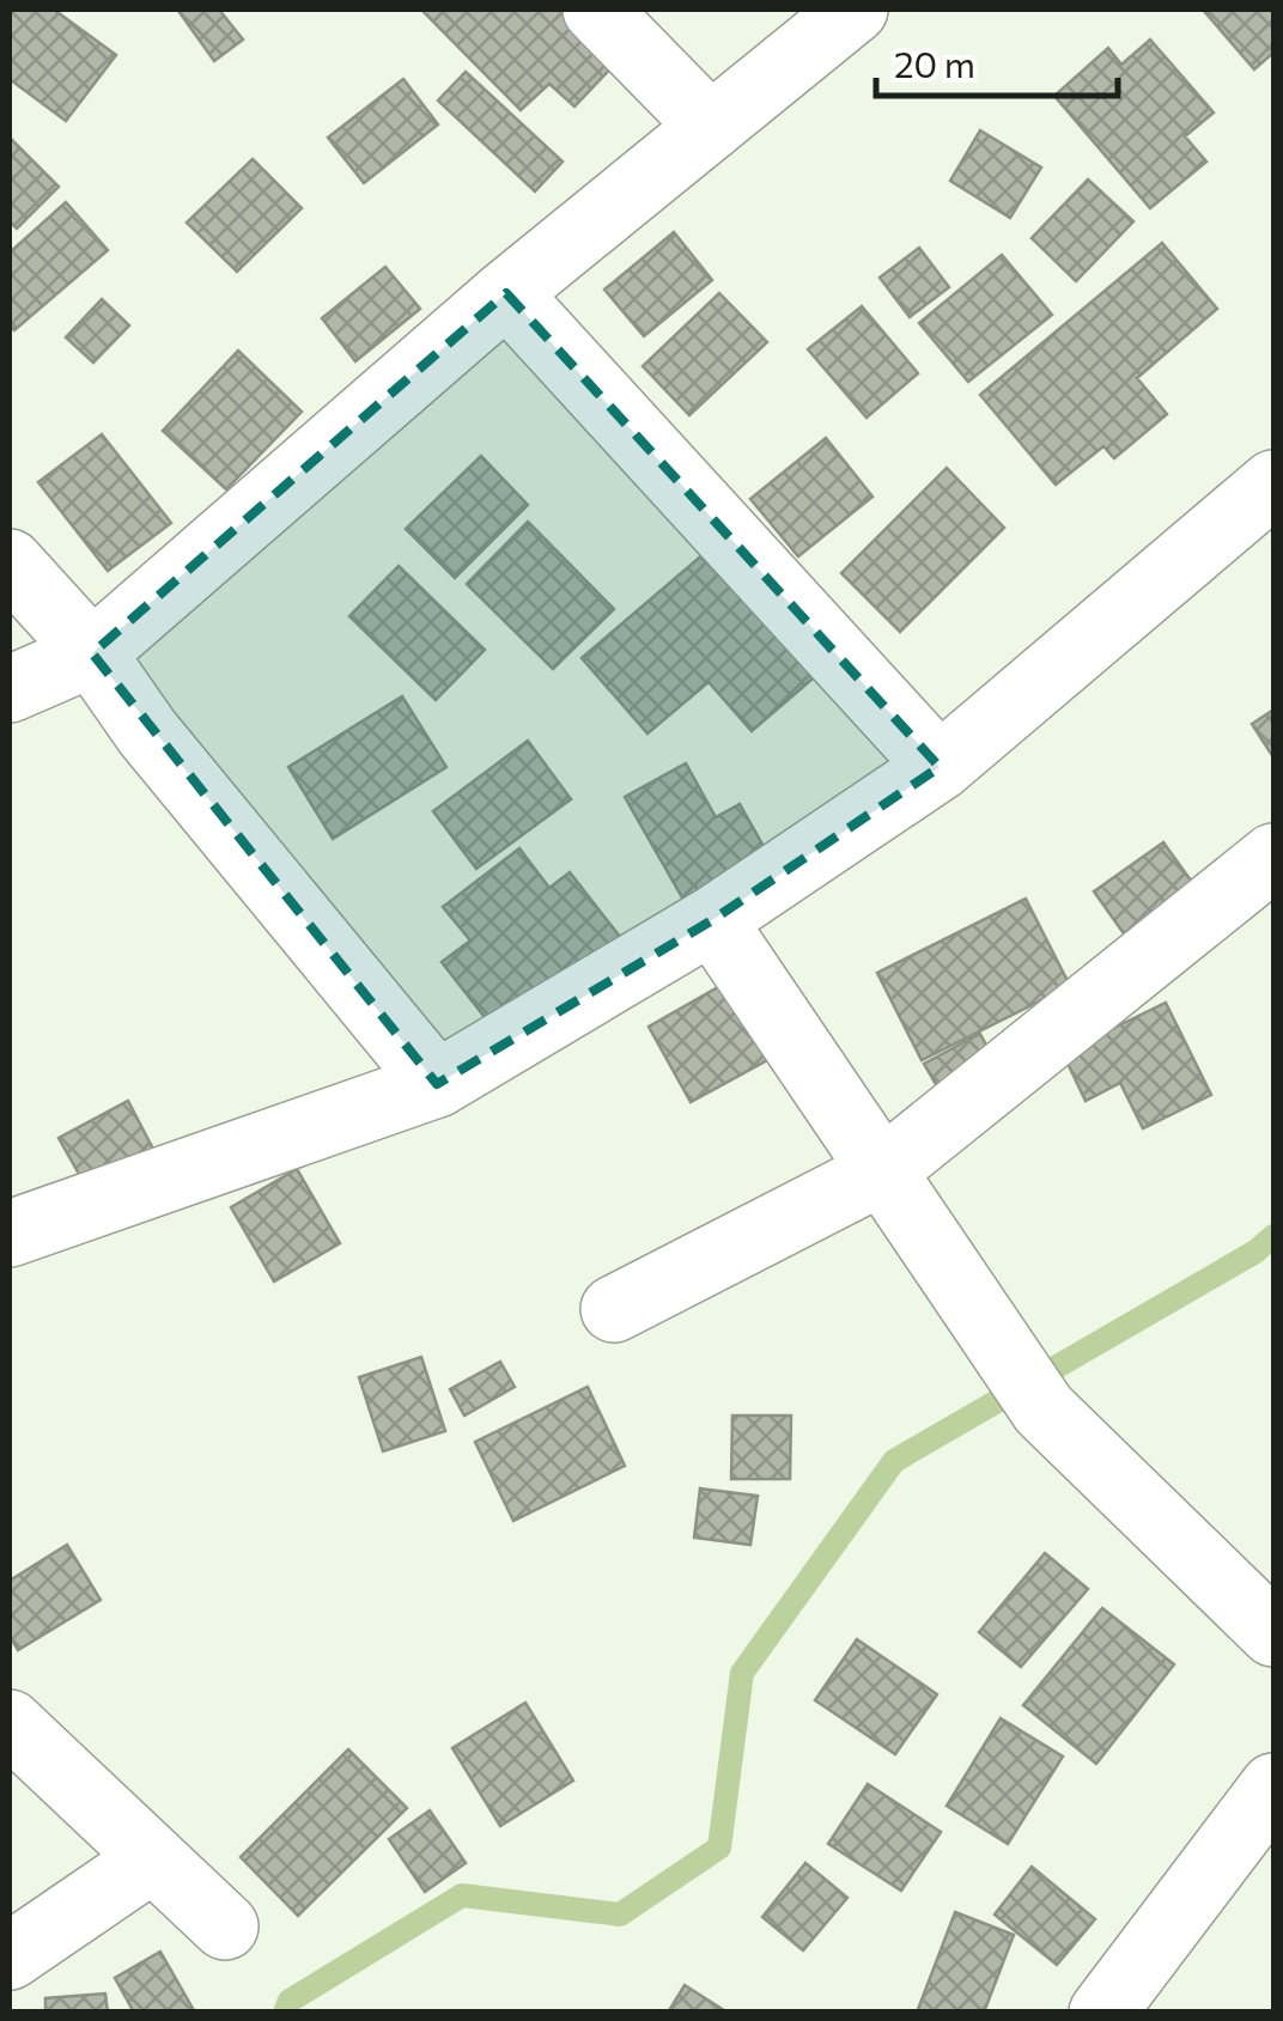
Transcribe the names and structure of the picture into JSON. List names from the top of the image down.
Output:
{
  "scale_bar": "20 m"
}
